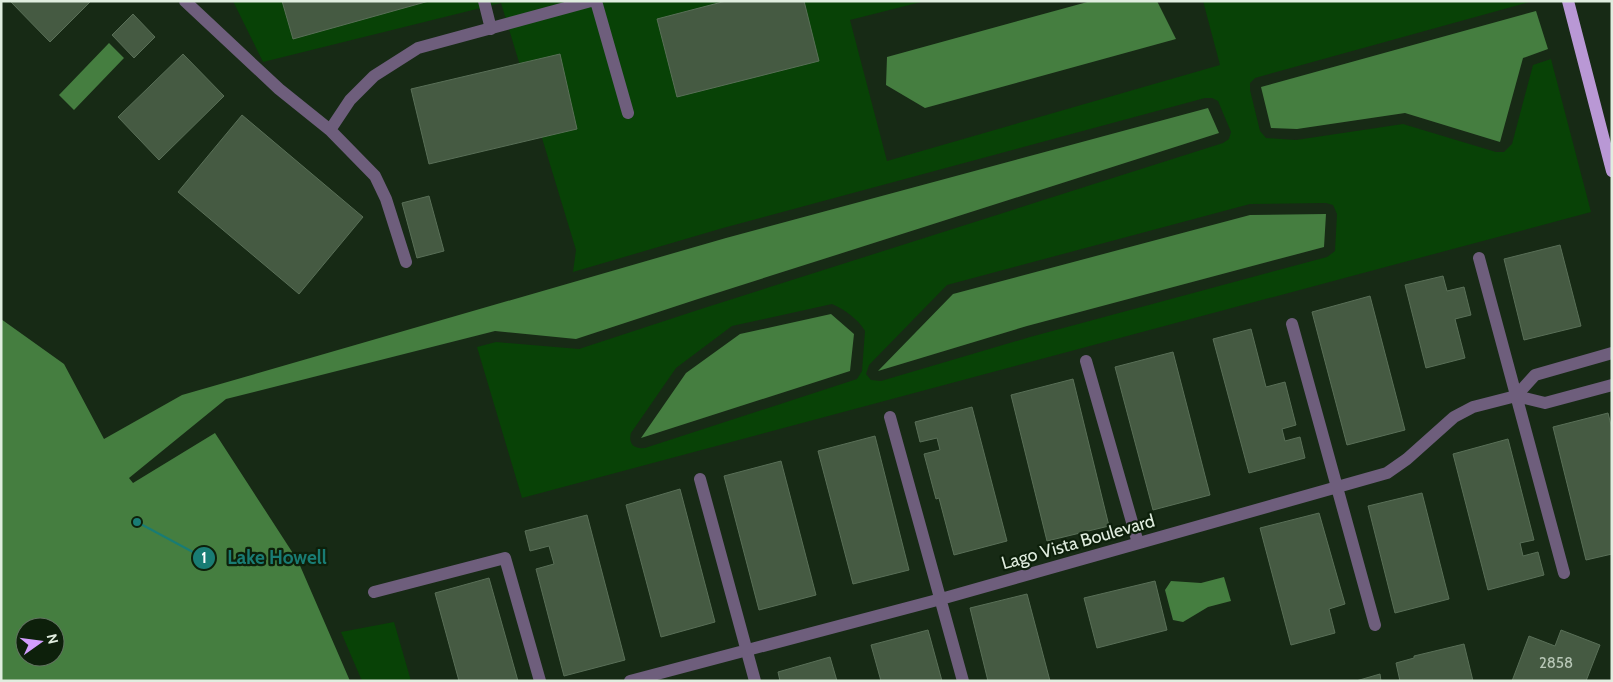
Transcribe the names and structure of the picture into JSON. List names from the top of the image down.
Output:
{
  "streets": {
    "street": ["Lago Vista Boulevard"]
  },
  "places": ["Lake Howell"],
  "house_numbers": ["2858"],
  "north": "right"
}
